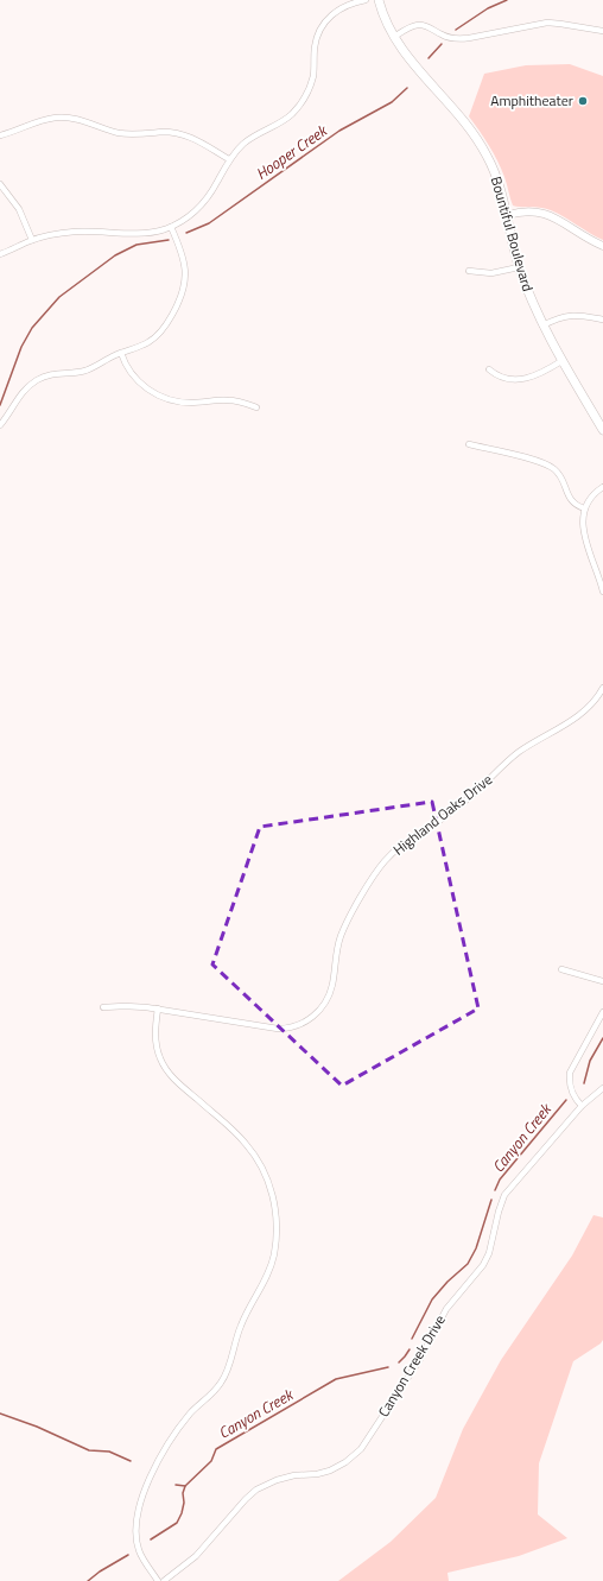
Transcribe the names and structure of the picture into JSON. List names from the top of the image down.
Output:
{
  "streets": {
    "main road": ["Bountiful Boulevard"],
    "street": ["Highland Oaks Drive", "Canyon Creek Drive"]
  },
  "water": ["Hooper Creek", "Canyon Creek"],
  "places": ["Amphitheater"]
}
